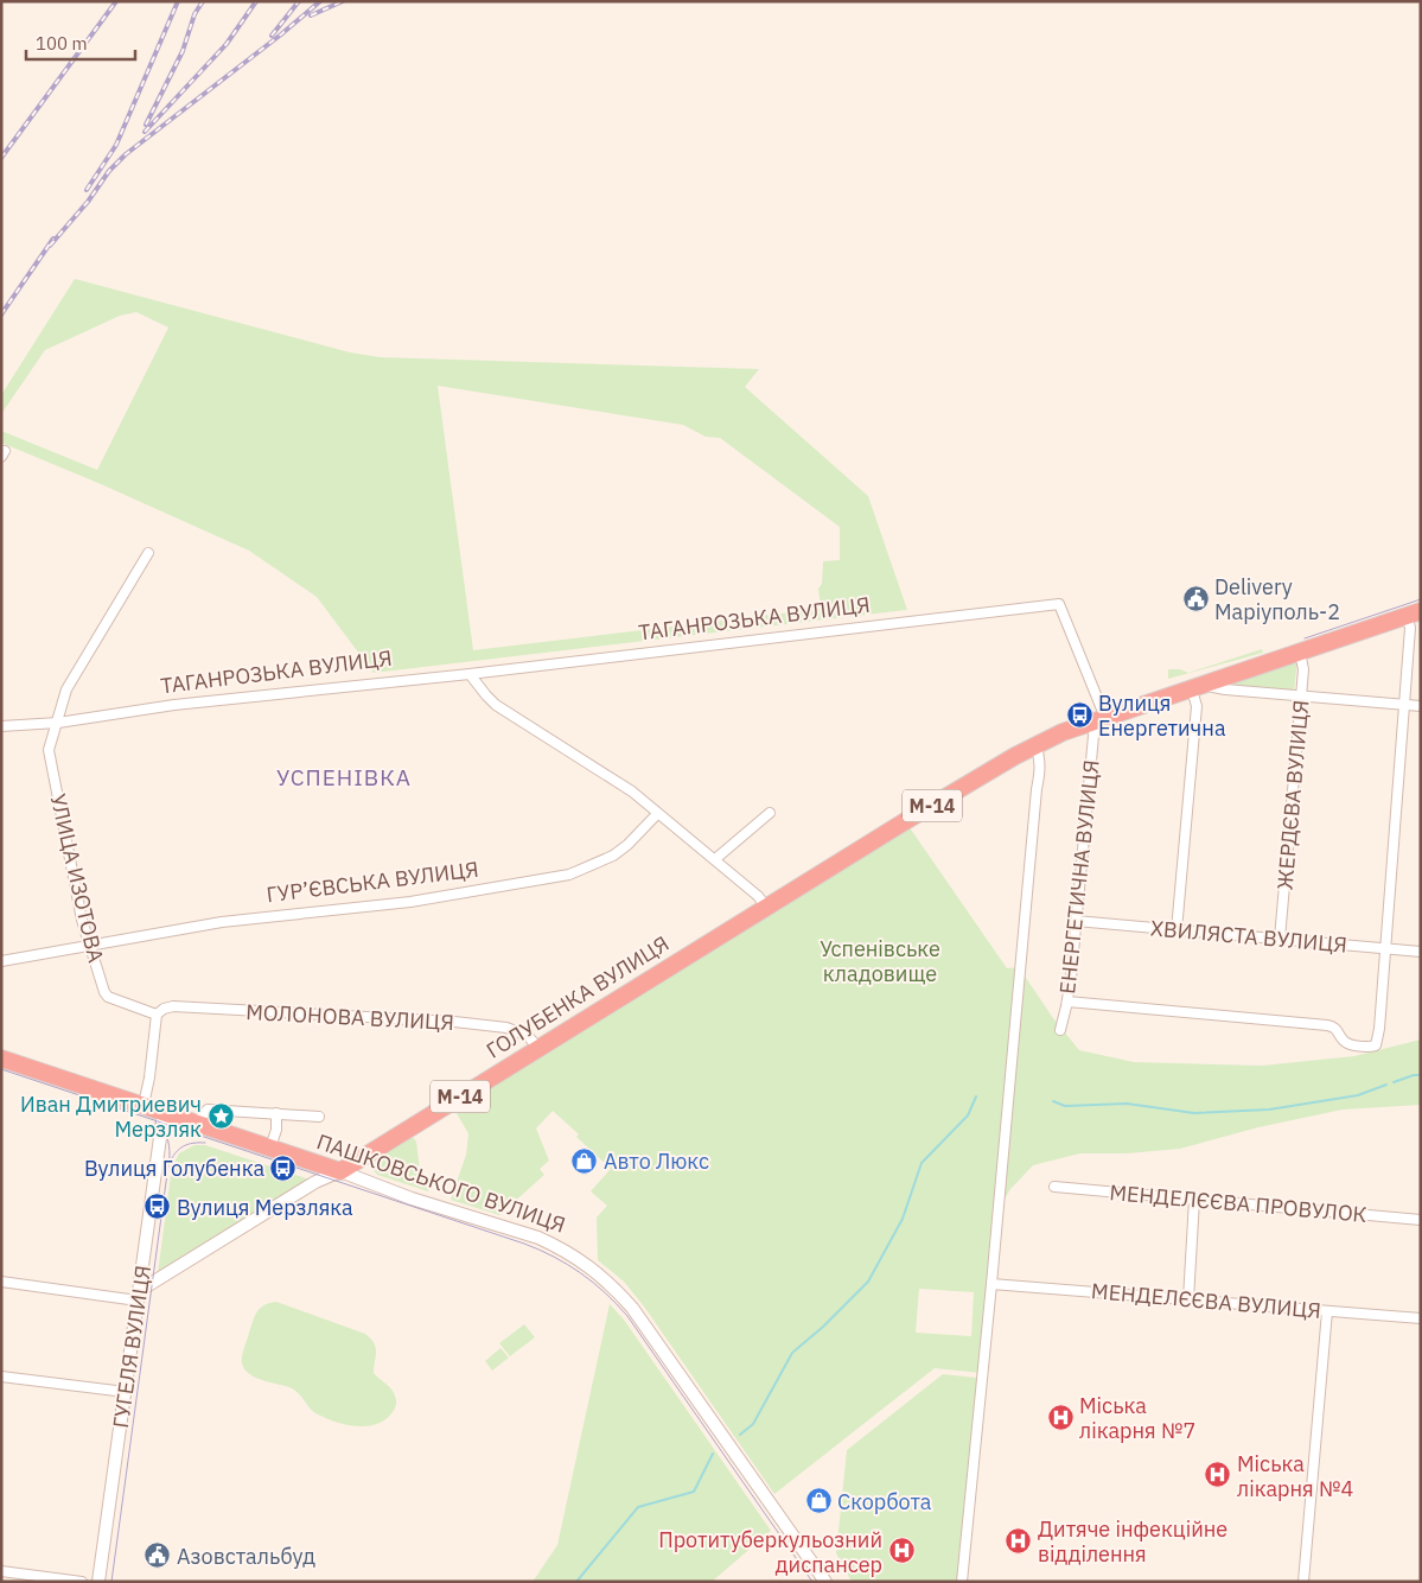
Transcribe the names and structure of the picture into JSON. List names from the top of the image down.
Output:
{
  "streets": {
    "highway": ["М-14", "ГОЛУБЕНКА ВУЛИЦЯ", "ПАШКОВСЬКОГО ВУЛИЦЯ"],
    "street": [
      "ТАГАНРОЗЬКА ВУЛИЦЯ",
      "ЖЕРДЄВА ВУЛИЦЯ",
      "ЕНЕРГЕТИЧНА ВУЛИЦЯ",
      "УЛИЦА ИЗОТОВА",
      "ГУР’ЄВСЬКА ВУЛИЦЯ",
      "ХВИЛЯСТА ВУЛИЦЯ",
      "МОЛОНОВА ВУЛИЦЯ",
      "МЕНДЕЛЄЄВА ПРОВУЛОК",
      "МЕНДЕЛЄЄВА ВУЛИЦЯ",
      "ГУГЕЛЯ ВУЛИЦЯ"
    ]
  },
  "crossings": [
    ["ТАГАНРОЗЬКА ВУЛИЦЯ", "М-14"],
    ["ТАГАНРОЗЬКА ВУЛИЦЯ", "ЕНЕРГЕТИЧНА ВУЛИЦЯ"],
    ["ТАГАНРОЗЬКА ВУЛИЦЯ", "УЛИЦА ИЗОТОВА"],
    ["ЖЕРДЄВА ВУЛИЦЯ", "М-14"],
    ["ЖЕРДЄВА ВУЛИЦЯ", "ХВИЛЯСТА ВУЛИЦЯ"],
    ["М-14", "ЕНЕРГЕТИЧНА ВУЛИЦЯ"],
    ["М-14", "ГОЛУБЕНКА ВУЛИЦЯ"],
    ["ЕНЕРГЕТИЧНА ВУЛИЦЯ", "ХВИЛЯСТА ВУЛИЦЯ"],
    ["УЛИЦА ИЗОТОВА", "ГУР’ЄВСЬКА ВУЛИЦЯ"],
    ["УЛИЦА ИЗОТОВА", "МОЛОНОВА ВУЛИЦЯ"],
    ["ГОЛУБЕНКА ВУЛИЦЯ", "МОЛОНОВА ВУЛИЦЯ"],
    ["ГОЛУБЕНКА ВУЛИЦЯ", "ПАШКОВСЬКОГО ВУЛИЦЯ"],
    ["ГОЛУБЕНКА ВУЛИЦЯ", "ГУГЕЛЯ ВУЛИЦЯ"],
    ["ПАШКОВСЬКОГО ВУЛИЦЯ", "ГУГЕЛЯ ВУЛИЦЯ"]
  ],
  "districts": ["УСПЕНІВКА"],
  "parks": ["Успенівське кладовище"],
  "places": {
    "public building": ["Delivery Марiуполь-2", "Азовстальбуд"],
    "bus stop": ["Вулиця Енергетична", "Вулиця Голубенка", "Вулиця Мерзляка"],
    "place": ["Иван Дмитриевич Мерзляк"],
    "shop": ["Авто Люкс", "Скорбота"],
    "hospital": [
      "Міська лікарня №7",
      "Міська лікарня №4",
      "Дитяче інфекційне відділення",
      "Протитуберкульозний диспансер"
    ]
  },
  "scale_bar": "100 m"
}
